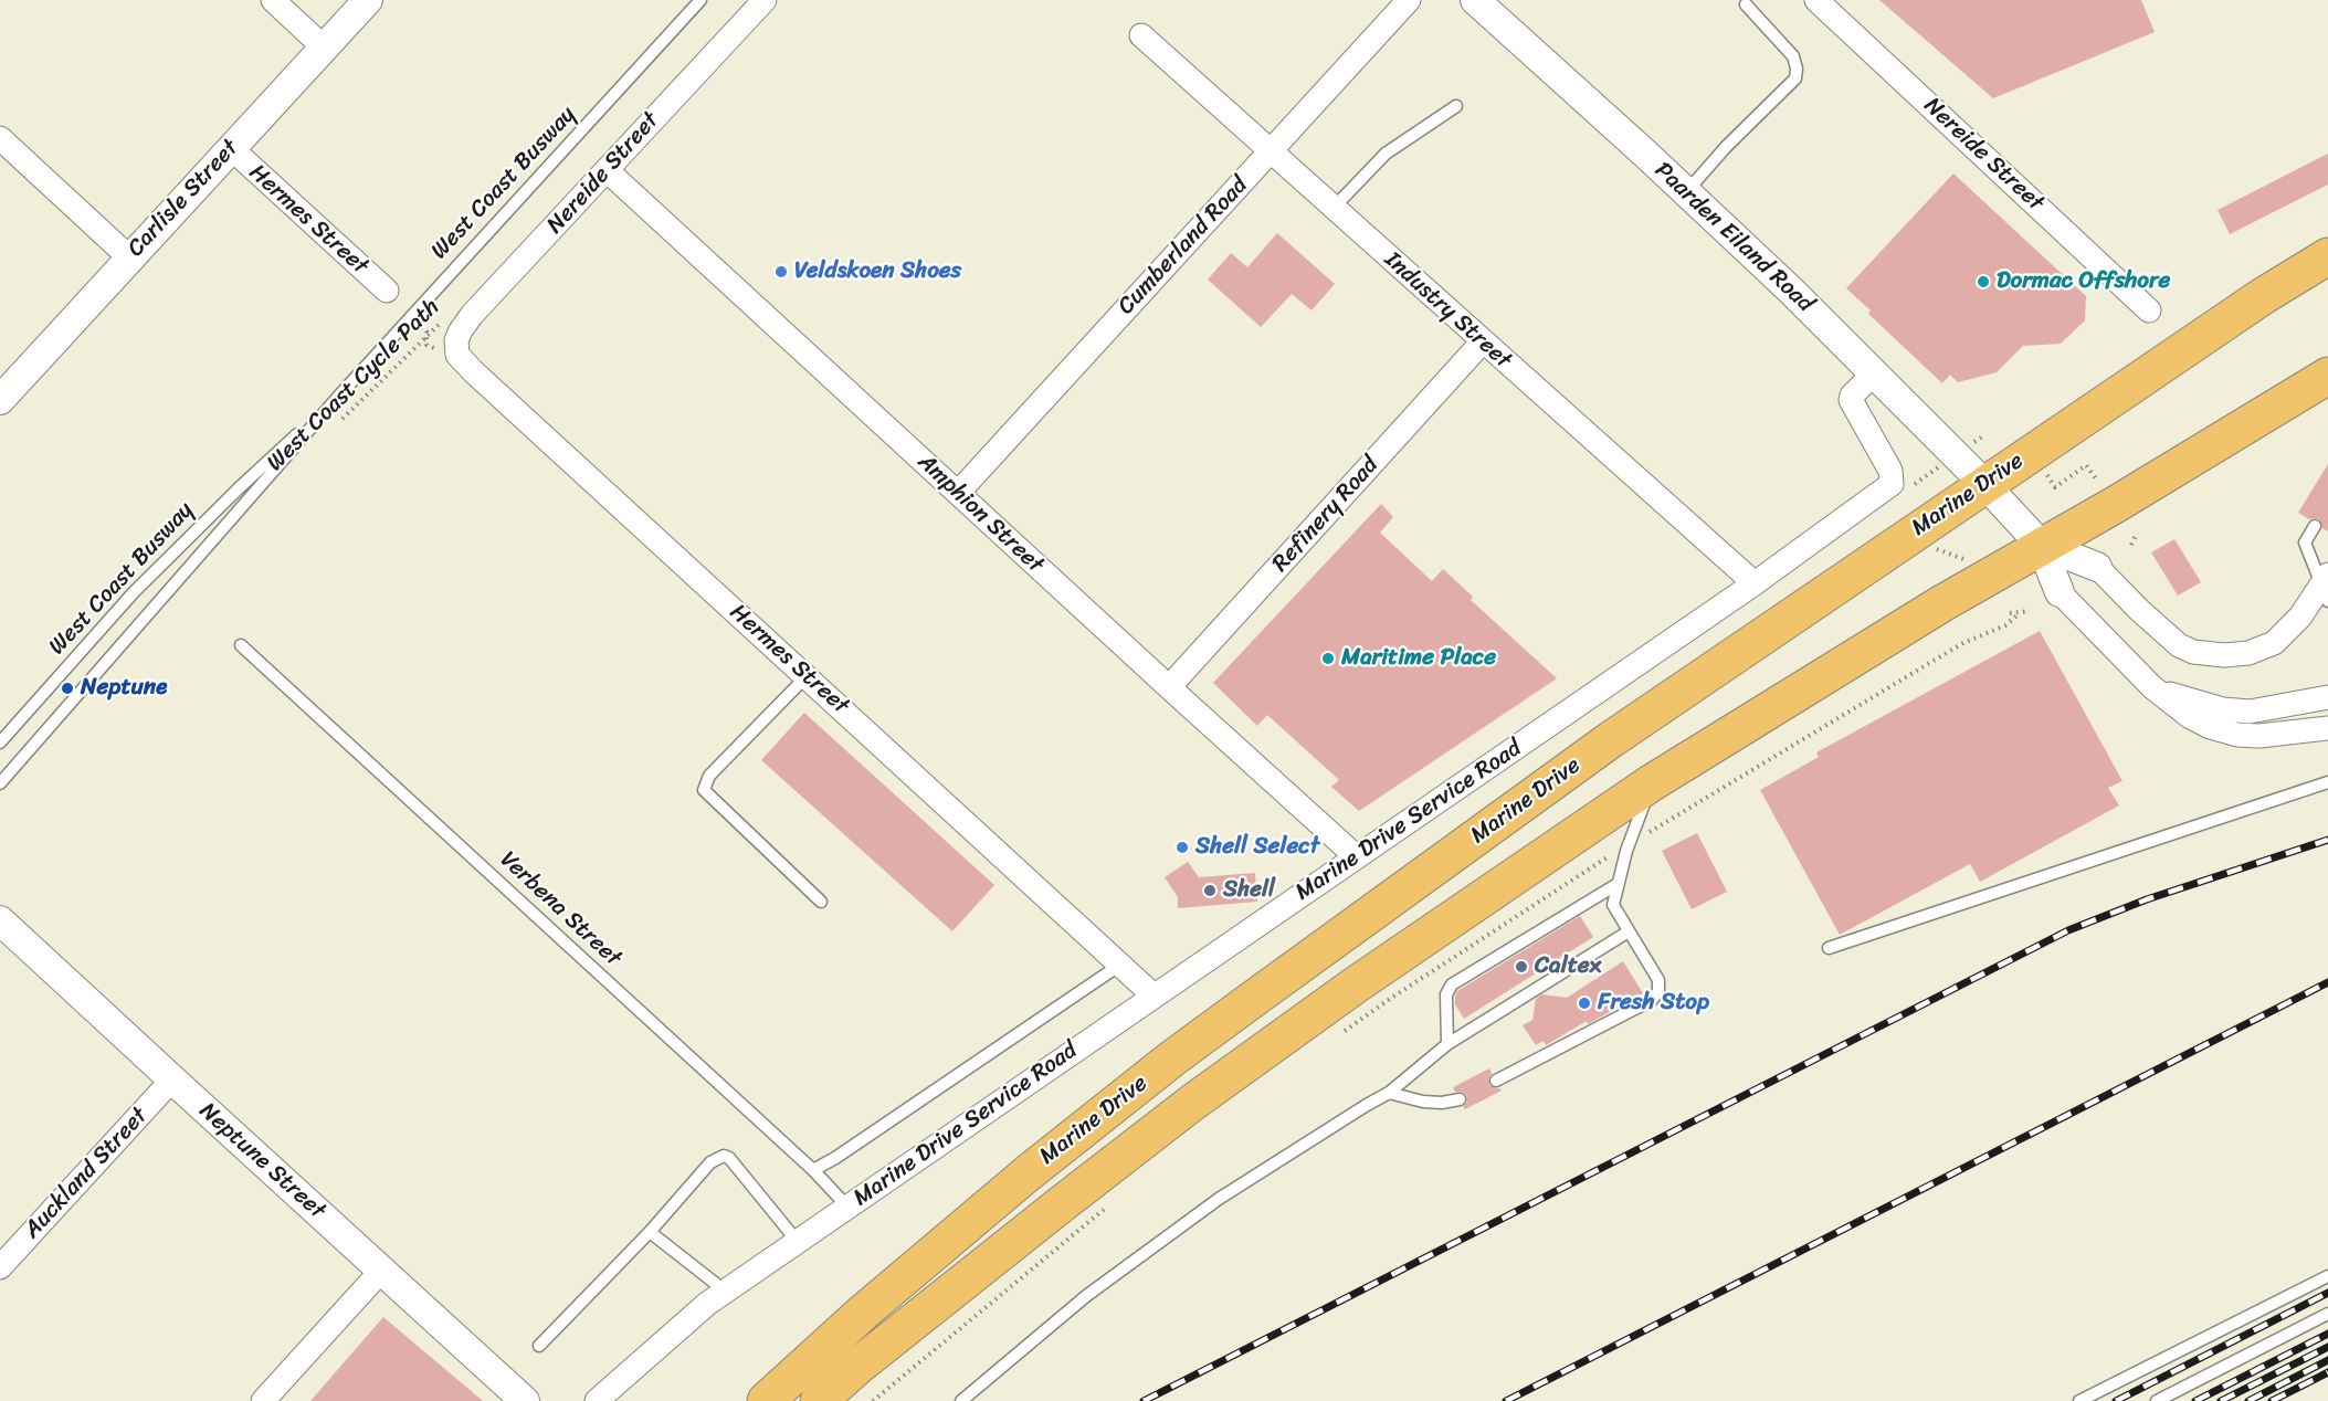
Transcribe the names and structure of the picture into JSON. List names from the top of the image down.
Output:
{
  "streets": {
    "main road": ["Marine Drive"],
    "street": [
      "Nereide Street",
      "Carlisle Street",
      "Hermes Street",
      "Paarden Eiland Road",
      "Cumberland Road",
      "Industry Street",
      "Amphion Street",
      "Refinery Road",
      "Marine Drive Service Road",
      "Neptune Street",
      "Auckland Street"
    ],
    "lane": ["West Coast Busway", "Verbena Street"],
    "path": ["West Coast Cycle Path"]
  },
  "crossings": [
    ["Nereide Street", "Hermes Street"],
    ["Nereide Street", "Amphion Street"],
    ["Carlisle Street", "Hermes Street"],
    ["Hermes Street", "Marine Drive Service Road"],
    ["Paarden Eiland Road", "Marine Drive"],
    ["Paarden Eiland Road", "Marine Drive Service Road"],
    ["Cumberland Road", "Industry Street"],
    ["Cumberland Road", "Amphion Street"],
    ["Industry Street", "Refinery Road"],
    ["Industry Street", "Marine Drive Service Road"],
    ["Amphion Street", "Refinery Road"],
    ["Amphion Street", "Marine Drive Service Road"],
    ["Marine Drive Service Road", "Verbena Street"],
    ["Neptune Street", "Auckland Street"]
  ],
  "places": [
    "Veldskoen Shoes",
    "Dormac Offshore",
    "Maritime Place",
    "Neptune",
    "Shell Select",
    "Shell",
    "Caltex",
    "Fresh Stop"
  ]
}
